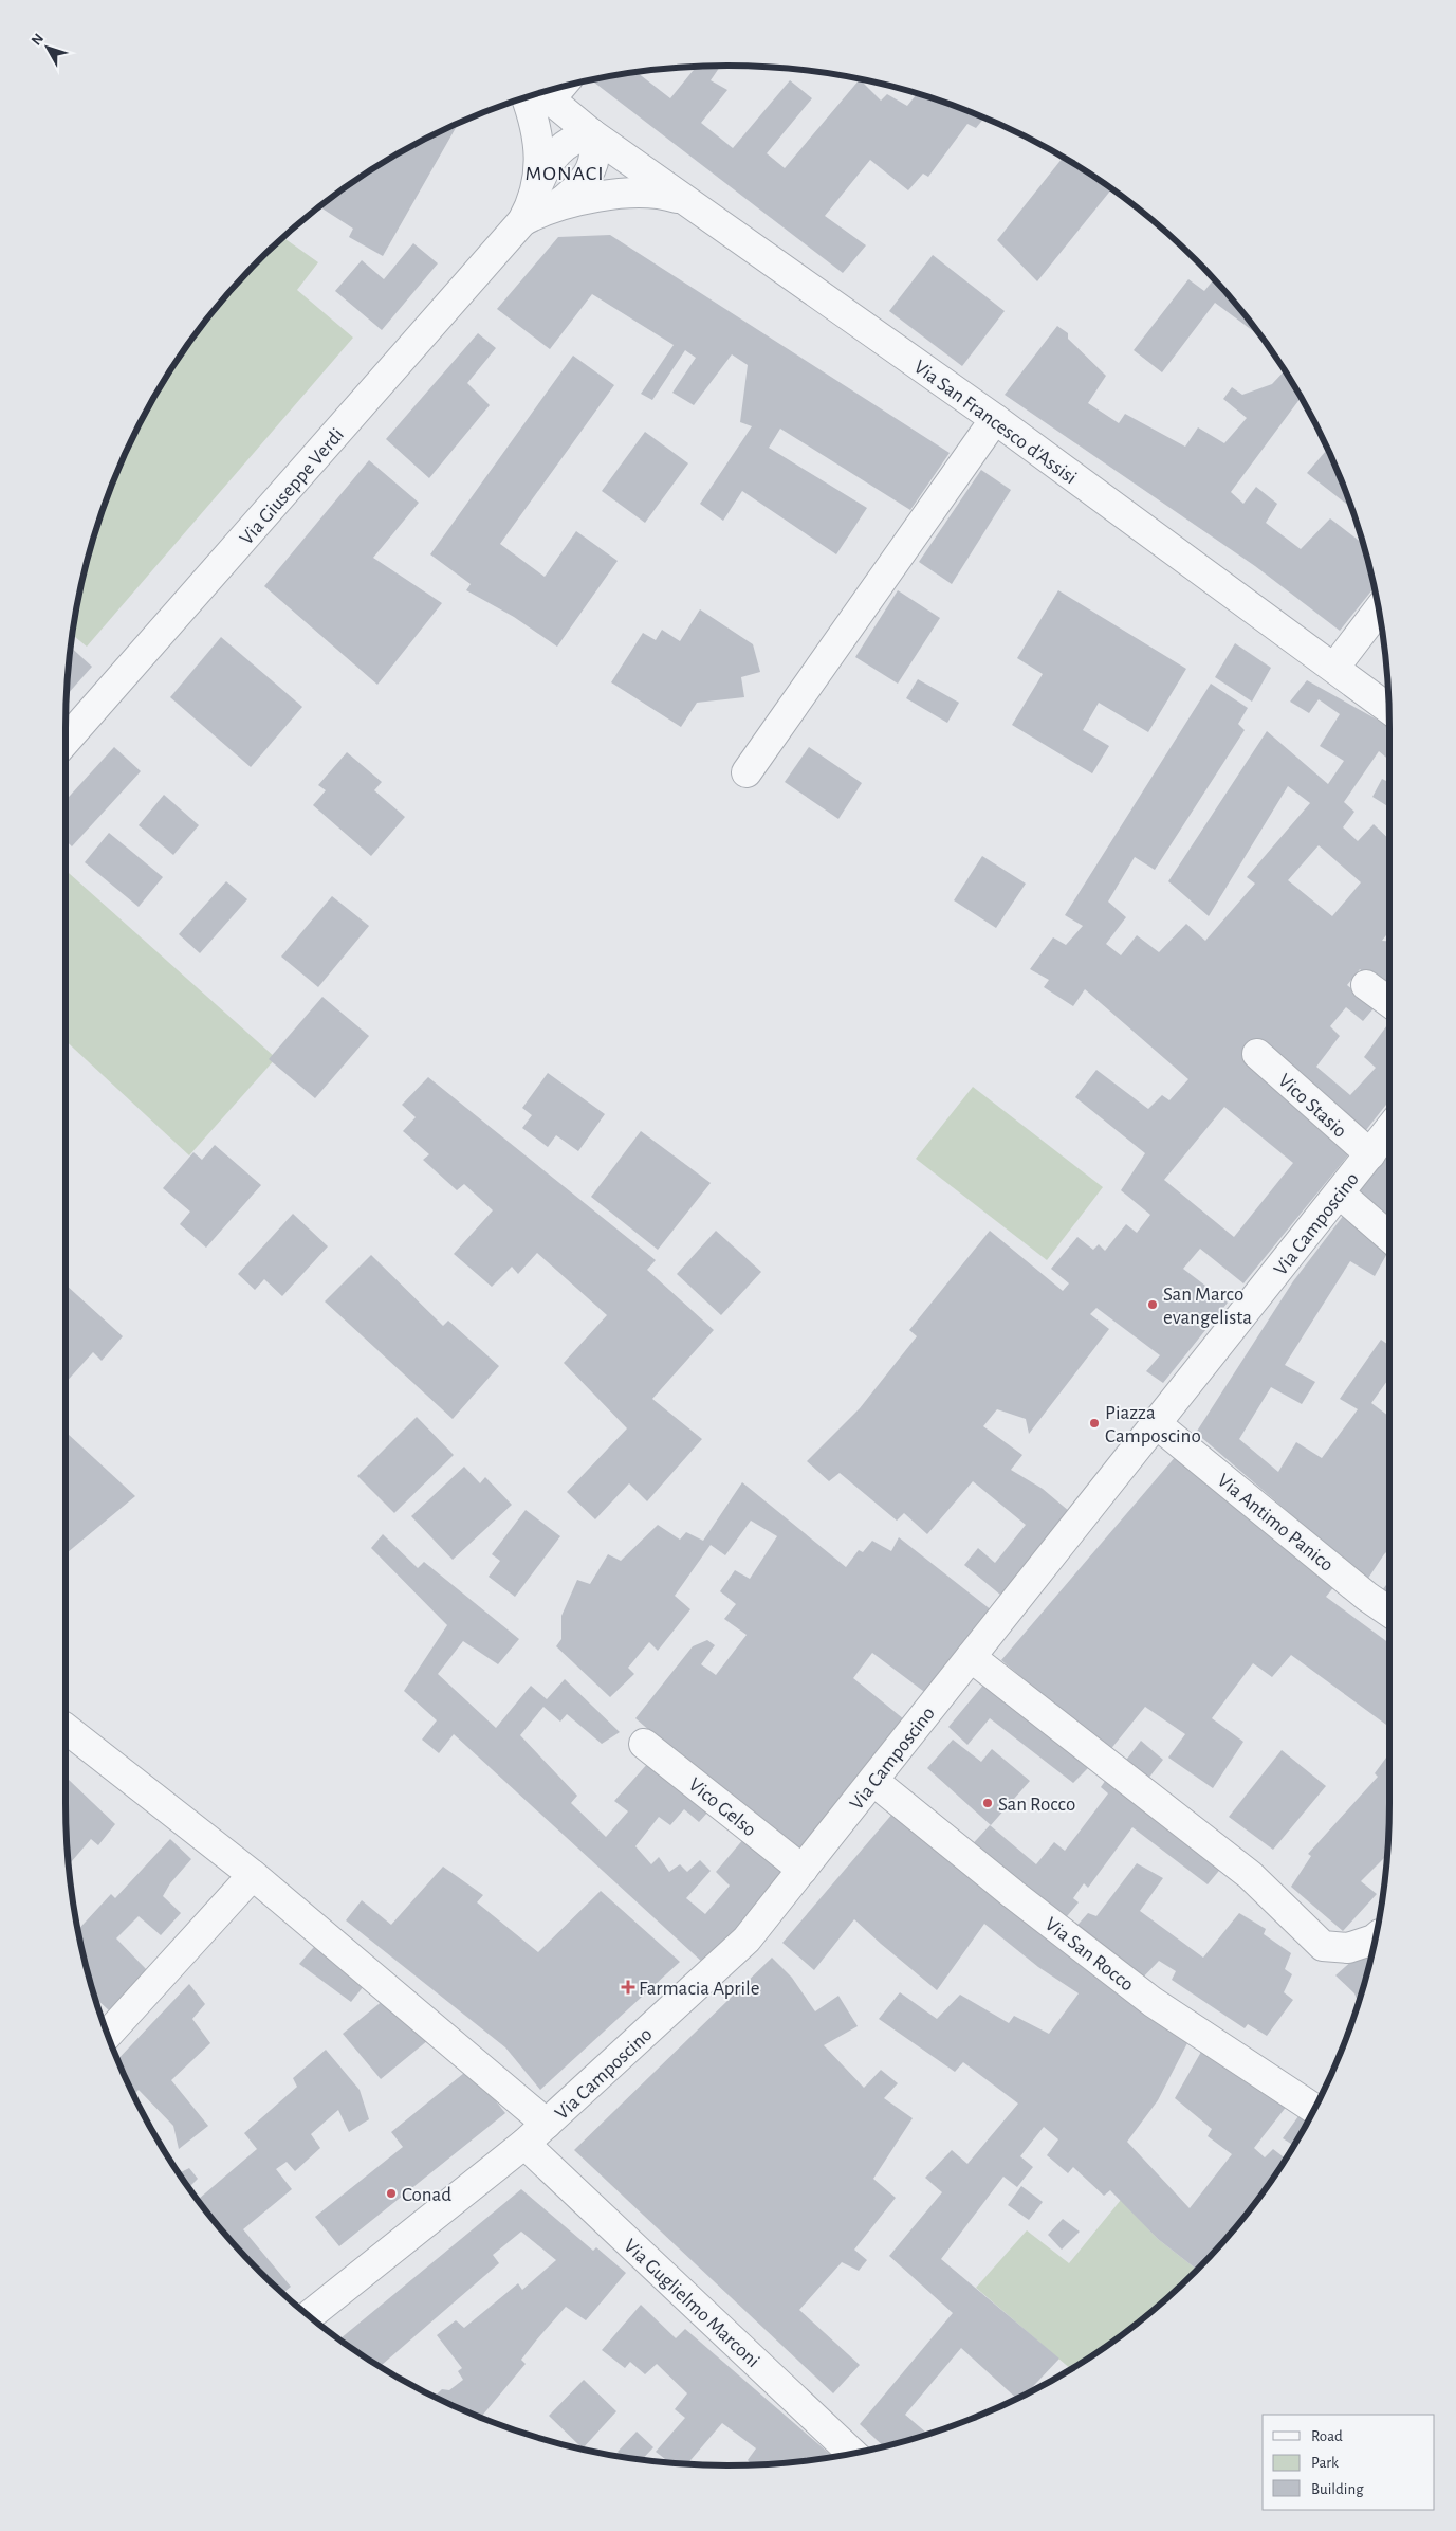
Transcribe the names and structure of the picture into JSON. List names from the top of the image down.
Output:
{
  "streets": {
    "street": [
      "Via San Francesco d'Assisi",
      "Via Giuseppe Verdi",
      "Vico Stasio",
      "Via Camposcino",
      "Via Antimo Panico",
      "Vico Gelso",
      "Via San Rocco",
      "Via Guglielmo Marconi"
    ]
  },
  "crossings": [
    ["Vico Stasio", "Via Camposcino"],
    ["Via Camposcino", "Via Antimo Panico"],
    ["Via Camposcino", "Vico Gelso"],
    ["Via Camposcino", "Via San Rocco"],
    ["Via Camposcino", "Via Guglielmo Marconi"]
  ],
  "districts": ["MONACI"],
  "places": {
    "other": [
      "San Marco evangelista",
      "Piazza Camposcino",
      "San Rocco",
      "Conad"
    ],
    "health": ["Farmacia Aprile"]
  },
  "legend": ["Road", "Park", "Building"],
  "north": "top left"
}
